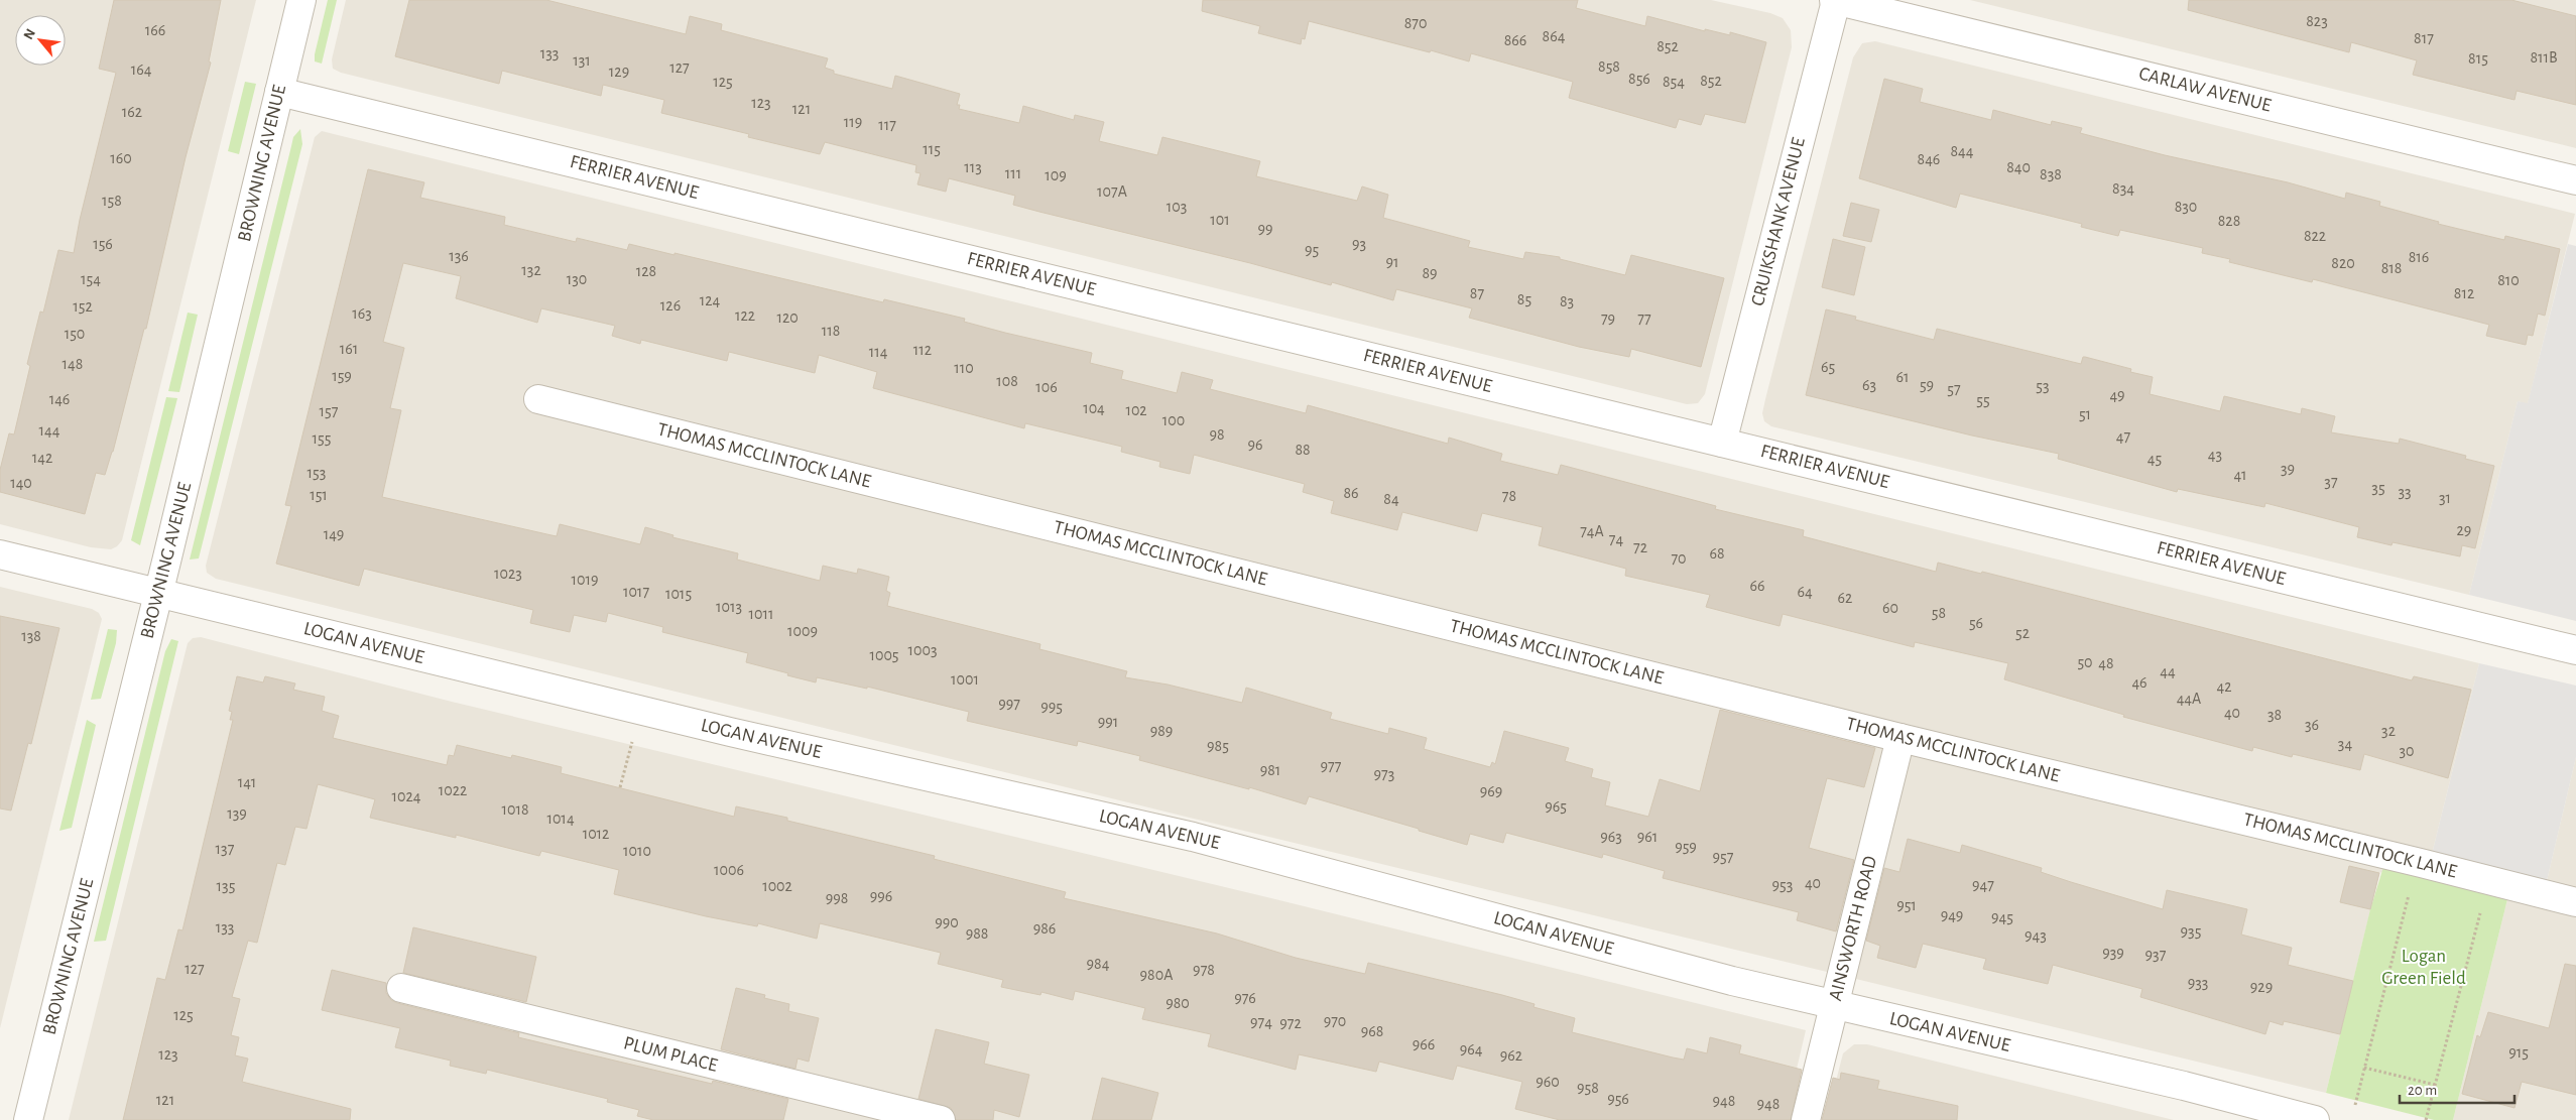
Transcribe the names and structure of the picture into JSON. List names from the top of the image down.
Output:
{
  "streets": {
    "street": [
      "CARLAW AVENUE",
      "BROWNING AVENUE",
      "FERRIER AVENUE",
      "CRUIKSHANK AVENUE",
      "THOMAS MCCLINTOCK LANE",
      "LOGAN AVENUE",
      "AINSWORTH ROAD",
      "PLUM PLACE"
    ]
  },
  "crossings": [
    ["CARLAW AVENUE", "CRUIKSHANK AVENUE"],
    ["BROWNING AVENUE", "FERRIER AVENUE"],
    ["BROWNING AVENUE", "LOGAN AVENUE"],
    ["FERRIER AVENUE", "CRUIKSHANK AVENUE"],
    ["THOMAS MCCLINTOCK LANE", "AINSWORTH ROAD"],
    ["LOGAN AVENUE", "AINSWORTH ROAD"]
  ],
  "parks": ["Logan Green Field"],
  "house_numbers": [
    "823",
    "870",
    "166",
    "864",
    "817",
    "866",
    "852",
    "133",
    "811B",
    "815",
    "131",
    "858",
    "127",
    "164",
    "129",
    "856",
    "852",
    "125",
    "854",
    "123",
    "121",
    "162",
    "119",
    "117",
    "115",
    "844",
    "160",
    "846",
    "113",
    "840",
    "111",
    "838",
    "109",
    "834",
    "107A",
    "158",
    "103",
    "830",
    "101",
    "828",
    "99",
    "822",
    "156",
    "93",
    "95",
    "136",
    "816",
    "91",
    "820",
    "818",
    "132",
    "128",
    "89",
    "154",
    "130",
    "810",
    "87",
    "812",
    "85",
    "124",
    "83",
    "126",
    "152",
    "163",
    "122",
    "120",
    "79",
    "77",
    "118",
    "150",
    "161",
    "112",
    "114",
    "148",
    "65",
    "110",
    "159",
    "61",
    "108",
    "63",
    "59",
    "53",
    "106",
    "57",
    "49",
    "146",
    "55",
    "104",
    "102",
    "157",
    "51",
    "100",
    "144",
    "98",
    "47",
    "155",
    "96",
    "88",
    "43",
    "142",
    "45",
    "39",
    "153",
    "41",
    "37",
    "140",
    "35",
    "33",
    "86",
    "151",
    "78",
    "31",
    "84",
    "29",
    "74A",
    "149",
    "74",
    "72",
    "68",
    "70",
    "1023",
    "1019",
    "66",
    "1017",
    "64",
    "1015",
    "62",
    "1013",
    "60",
    "58",
    "1011",
    "56",
    "1009",
    "52",
    "138",
    "1003",
    "1005",
    "50",
    "48",
    "44",
    "1001",
    "46",
    "42",
    "44A",
    "997",
    "995",
    "40",
    "38",
    "991",
    "36",
    "989",
    "32",
    "34",
    "985",
    "30",
    "977",
    "981",
    "973",
    "141",
    "1022",
    "969",
    "1024",
    "965",
    "1018",
    "139",
    "1014",
    "1012",
    "963",
    "961",
    "959",
    "137",
    "1010",
    "957",
    "1006",
    "40",
    "953",
    "947",
    "135",
    "1002",
    "996",
    "998",
    "951",
    "949",
    "945",
    "990",
    "133",
    "986",
    "935",
    "988",
    "943",
    "939",
    "937",
    "984",
    "127",
    "978",
    "980A",
    "933",
    "929",
    "976",
    "980",
    "125",
    "970",
    "974",
    "972",
    "968",
    "966",
    "964",
    "915",
    "123",
    "962",
    "960",
    "958",
    "956",
    "121",
    "948",
    "948"
  ],
  "scale_bar": "20 m",
  "north": "top left"
}
